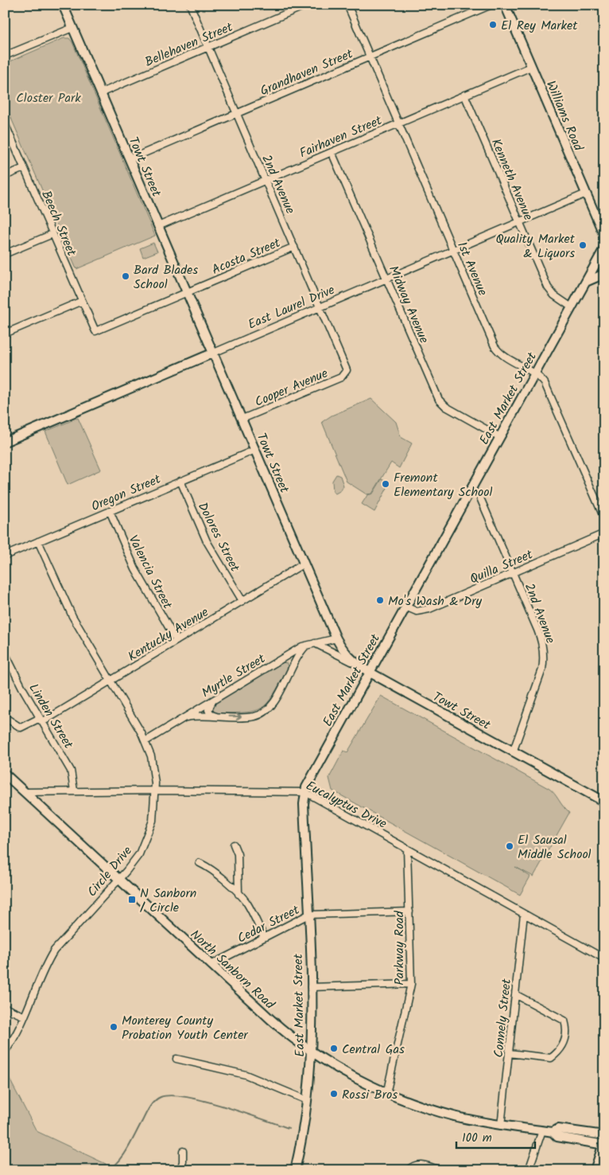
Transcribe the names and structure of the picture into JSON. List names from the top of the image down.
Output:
{
  "streets": {
    "main road": [
      "Williams Road",
      "Towt Street",
      "East Laurel Drive",
      "East Market Street",
      "North Sanborn Road"
    ],
    "street": [
      "Bellehaven Street",
      "Grandhaven Street",
      "Fairhaven Street",
      "Kenneth Avenue",
      "2nd Avenue",
      "Beech Street",
      "Acosta Street",
      "1st Avenue",
      "Midway Avenue",
      "Cooper Avenue",
      "Oregon Street",
      "Dolores Street",
      "Quilla Street",
      "Valencia Street",
      "Kentucky Avenue",
      "Myrtle Street",
      "Linden Street",
      "Eucalyptus Drive",
      "Circle Drive",
      "Cedar Street",
      "Parkway Road",
      "Connely Street"
    ]
  },
  "crossings": [
    ["Bellehaven Street", "Towt Street"],
    ["Bellehaven Street", "2nd Avenue"],
    ["Grandhaven Street", "Towt Street"],
    ["Grandhaven Street", "2nd Avenue"],
    ["Grandhaven Street", "1st Avenue"],
    ["Williams Road", "Fairhaven Street"],
    ["Williams Road", "East Laurel Drive"],
    ["Fairhaven Street", "Towt Street"],
    ["Fairhaven Street", "Kenneth Avenue"],
    ["Fairhaven Street", "2nd Avenue"],
    ["Fairhaven Street", "1st Avenue"],
    ["Fairhaven Street", "Midway Avenue"],
    ["Towt Street", "2nd Avenue"],
    ["Towt Street", "Acosta Street"],
    ["Towt Street", "East Laurel Drive"],
    ["Towt Street", "Cooper Avenue"],
    ["Towt Street", "East Market Street"],
    ["Towt Street", "Oregon Street"],
    ["Towt Street", "Kentucky Avenue"],
    ["Towt Street", "Myrtle Street"],
    ["Kenneth Avenue", "East Laurel Drive"],
    ["Kenneth Avenue", "East Market Street"],
    ["2nd Avenue", "Acosta Street"],
    ["2nd Avenue", "East Laurel Drive"],
    ["2nd Avenue", "Cooper Avenue"],
    ["2nd Avenue", "East Market Street"],
    ["2nd Avenue", "Quilla Street"],
    ["Beech Street", "Acosta Street"],
    ["1st Avenue", "East Laurel Drive"],
    ["1st Avenue", "East Market Street"],
    ["Midway Avenue", "East Laurel Drive"],
    ["Midway Avenue", "East Market Street"],
    ["East Market Street", "Quilla Street"],
    ["East Market Street", "Eucalyptus Drive"],
    ["East Market Street", "Cedar Street"],
    ["East Market Street", "North Sanborn Road"],
    ["Oregon Street", "Dolores Street"],
    ["Oregon Street", "Valencia Street"],
    ["Oregon Street", "Circle Drive"],
    ["Dolores Street", "Kentucky Avenue"],
    ["Valencia Street", "Kentucky Avenue"],
    ["Kentucky Avenue", "Linden Street"],
    ["Kentucky Avenue", "Circle Drive"],
    ["Myrtle Street", "Circle Drive"],
    ["Linden Street", "Eucalyptus Drive"],
    ["Eucalyptus Drive", "Circle Drive"],
    ["Eucalyptus Drive", "Parkway Road"],
    ["Eucalyptus Drive", "North Sanborn Road"],
    ["Eucalyptus Drive", "Connely Street"],
    ["Circle Drive", "North Sanborn Road"],
    ["Cedar Street", "Parkway Road"],
    ["Cedar Street", "North Sanborn Road"],
    ["Parkway Road", "North Sanborn Road"],
    ["North Sanborn Road", "Connely Street"]
  ],
  "parks": ["Closter Park"],
  "places": {
    "other": [
      "El Rey Market",
      "Quality Market & Liquors",
      "Bard Blades School",
      "Fremont Elementary School",
      "Mo's Wash & Dry",
      "El Sausal Middle School",
      "Monterey County Probation Youth Center",
      "Central Gas",
      "Rossi Bros"
    ],
    "transit": ["N Sanborn / Circle"]
  },
  "scale_bar": "100 m"
}
